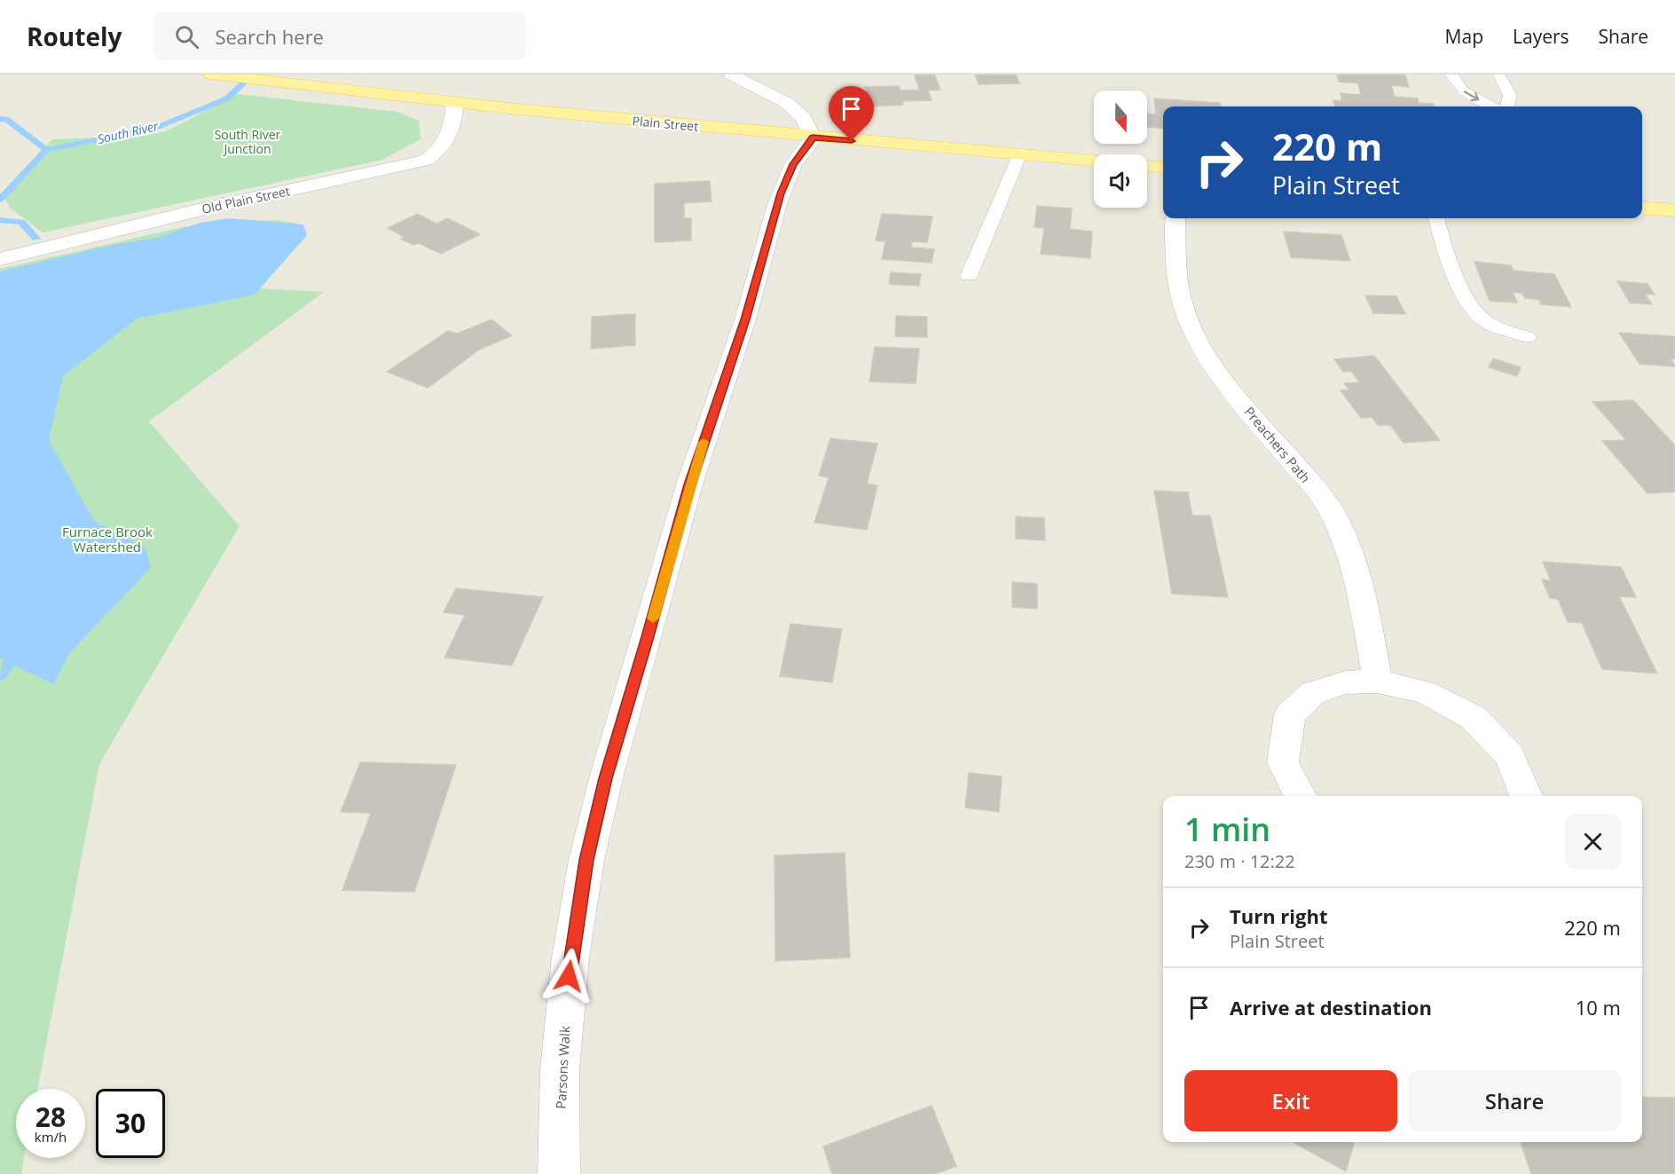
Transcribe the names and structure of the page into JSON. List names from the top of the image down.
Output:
{
  "streets": {
    "main road": ["Plain Street"],
    "street": ["Old Plain Street", "Preachers Path", "Parsons Walk"]
  },
  "crossings": [
    ["Plain Street", "Old Plain Street"],
    ["Plain Street", "Parsons Walk"]
  ],
  "water": ["South River"],
  "parks": ["South River Junction", "Furnace Brook Watershed"],
  "north": "bottom",
  "page": {
    "header": "Routely",
    "search": "Search here",
    "nav": ["Map", "Layers", "Share"],
    "turn": ["220 m", "Plain Street"],
    "heading": ["1 min", "230 m · 12:22"],
    "list": [
      {
        "name": "Turn right",
        "note": "Plain Street",
        "value": "220 m"
      },
      {
        "name": "Arrive at destination",
        "value": "10 m"
      }
    ],
    "buttons": ["Exit", "Share"],
    "speed": "28 km/h",
    "limit": "30"
  }
}
